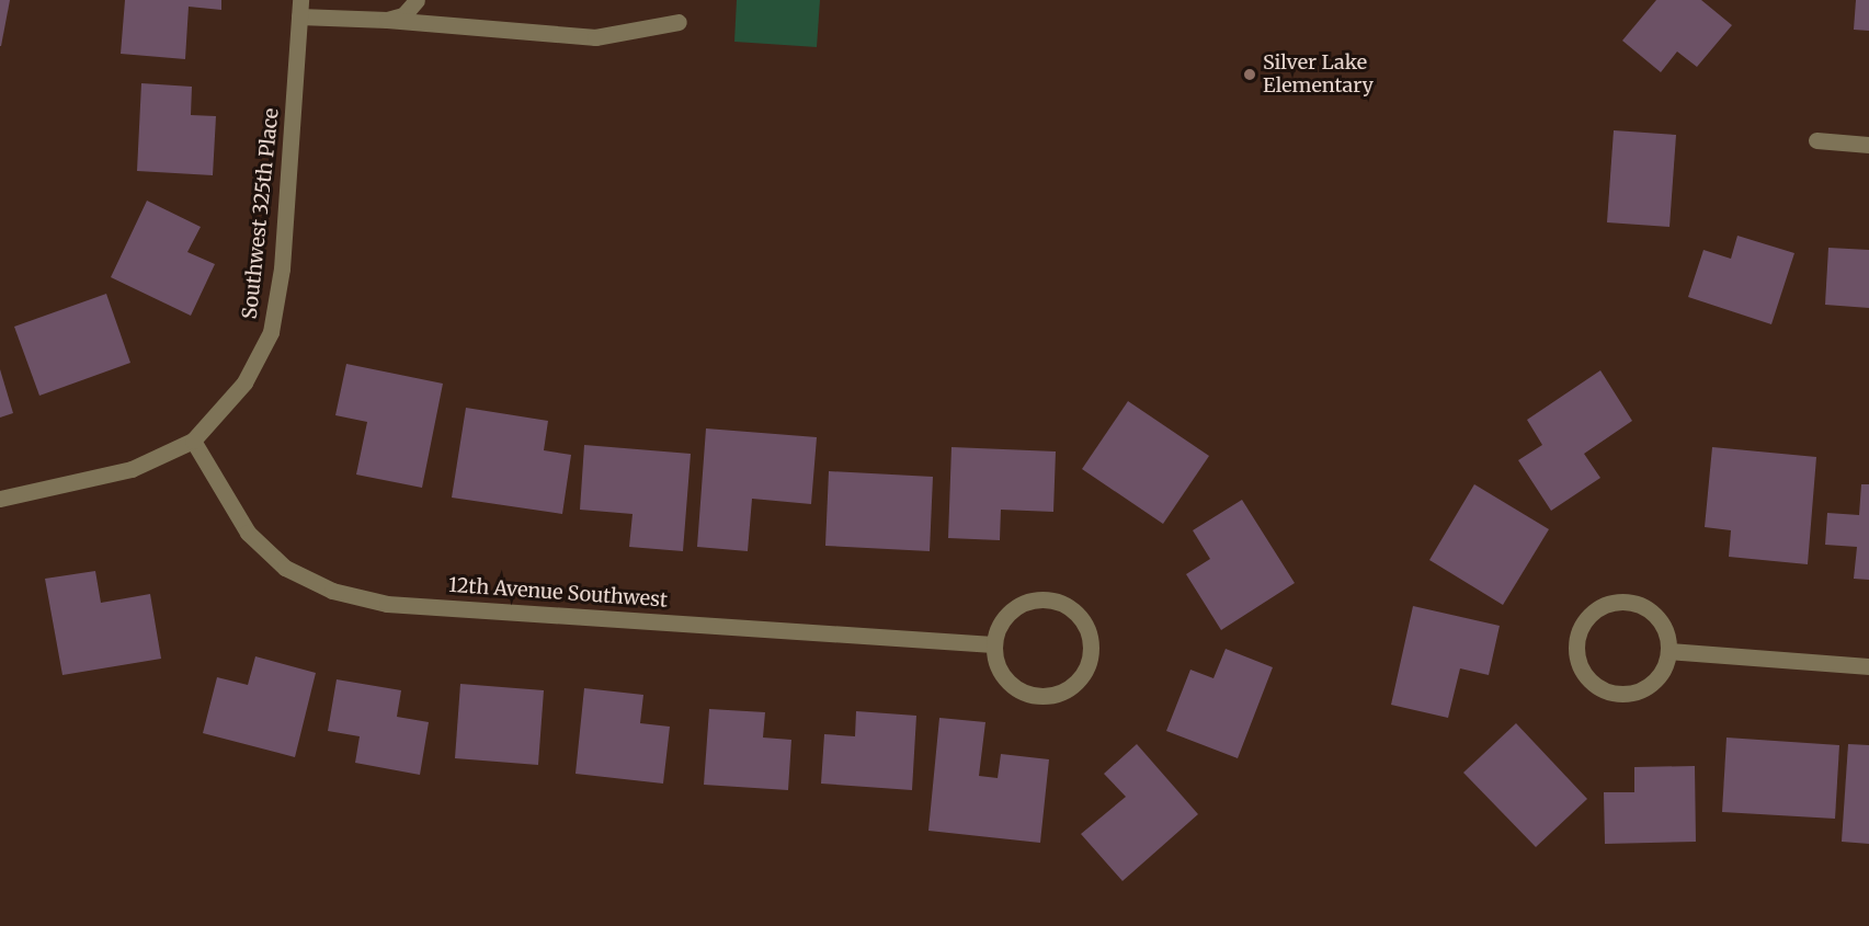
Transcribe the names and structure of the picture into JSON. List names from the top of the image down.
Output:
{
  "streets": {
    "street": ["Southwest 325th Place", "12th Avenue Southwest"]
  },
  "crossings": [
    ["Southwest 325th Place", "12th Avenue Southwest"]
  ],
  "places": ["Silver Lake Elementary"]
}
